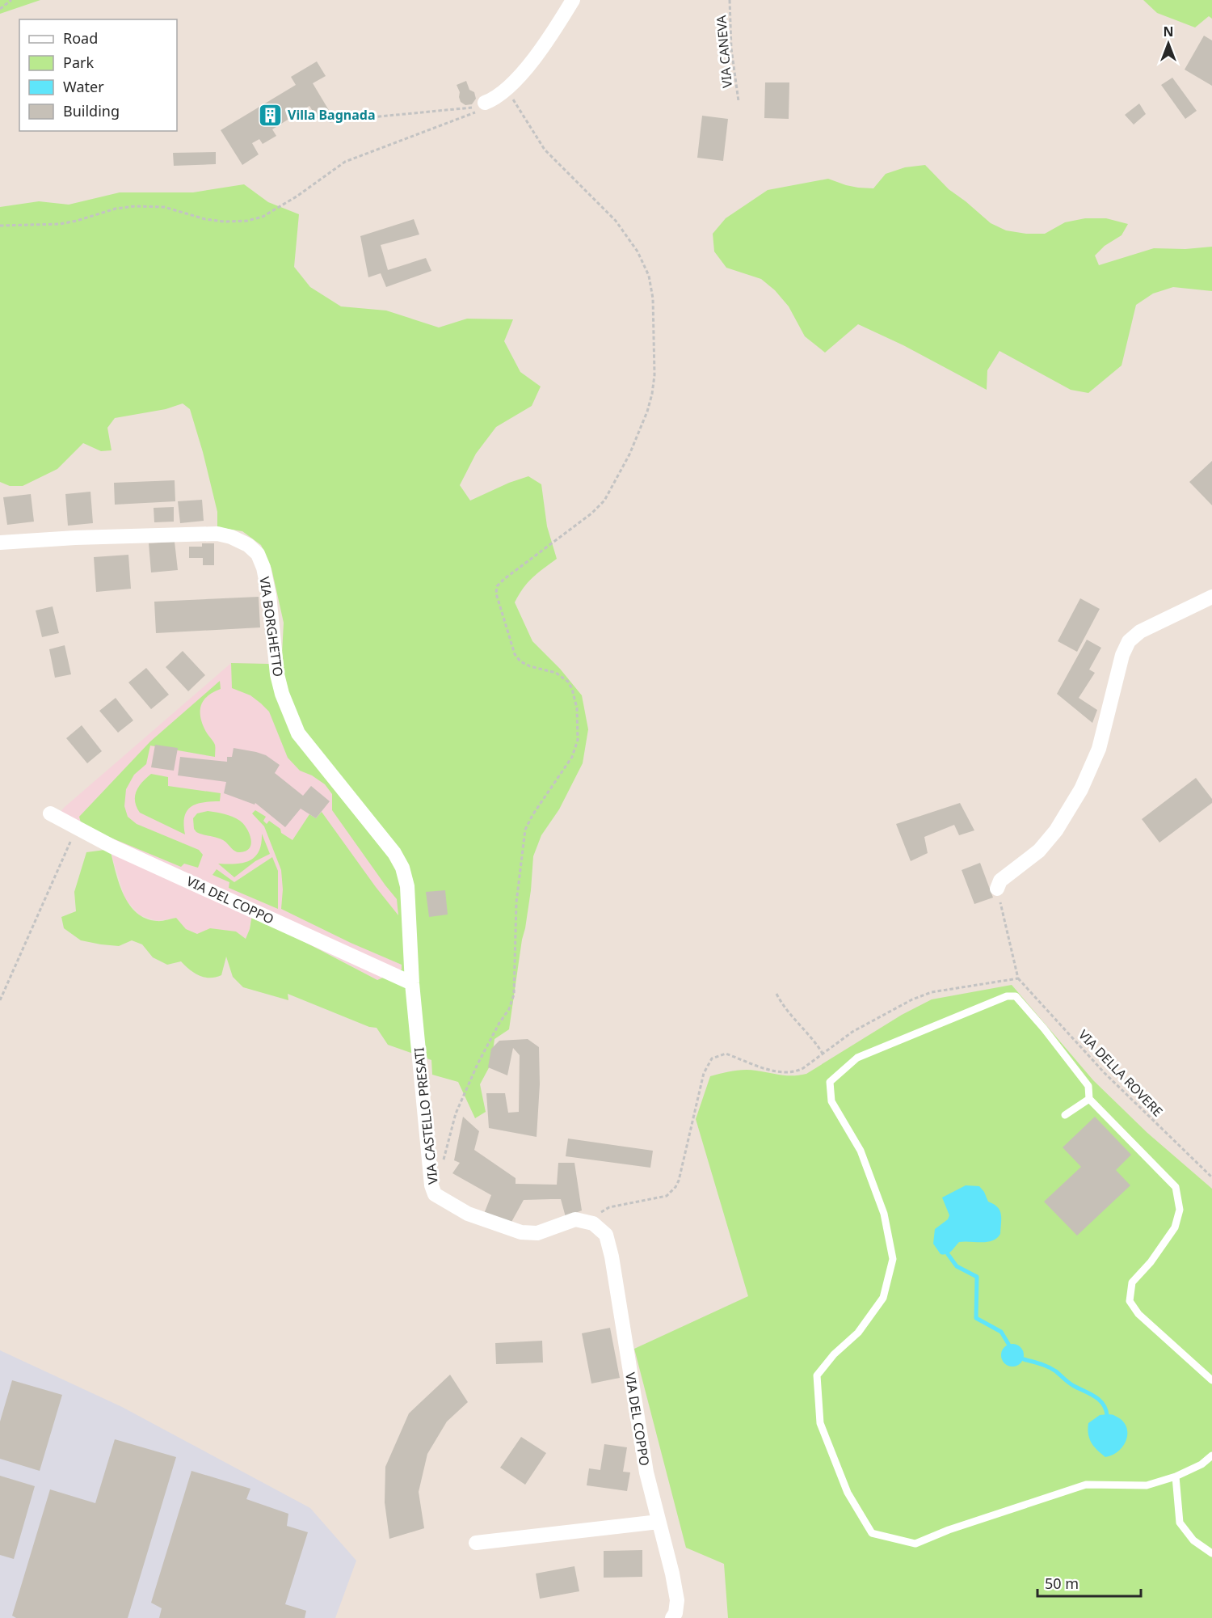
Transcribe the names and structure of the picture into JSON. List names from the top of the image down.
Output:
{
  "streets": {
    "street": ["VIA BORGHETTO", "VIA DEL COPPO", "VIA CASTELLO PRESATI"],
    "path": ["VIA CANEVA", "VIA DELLA ROVERE"]
  },
  "crossings": [
    ["VIA BORGHETTO", "VIA DEL COPPO"],
    ["VIA BORGHETTO", "VIA CASTELLO PRESATI"],
    ["VIA DEL COPPO", "VIA CASTELLO PRESATI"]
  ],
  "places": {
    "building": ["Villa Bagnada"]
  },
  "legend": [
    "Road",
    "Park",
    "Water",
    "Building"
  ],
  "scale_bar": "50 m",
  "north": "top"
}
